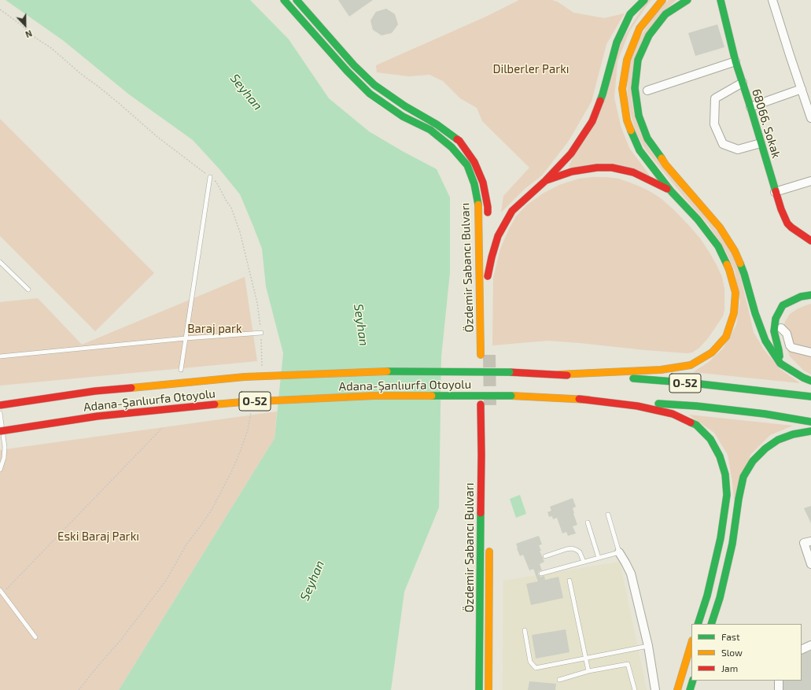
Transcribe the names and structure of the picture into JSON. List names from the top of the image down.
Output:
{
  "streets": {
    "main road": [
      "68066. Sokak",
      "Özdemir Sabancı Bulvarı",
      "O-52",
      "Adana-Şanlıurfa Otoyolu"
    ]
  },
  "water": ["Seyhan"],
  "parks": ["Dilberler Parkı", "Baraj park", "Eski Baraj Parkı"],
  "legend": ["Fast", "Slow", "Jam"],
  "north": "bottom"
}
